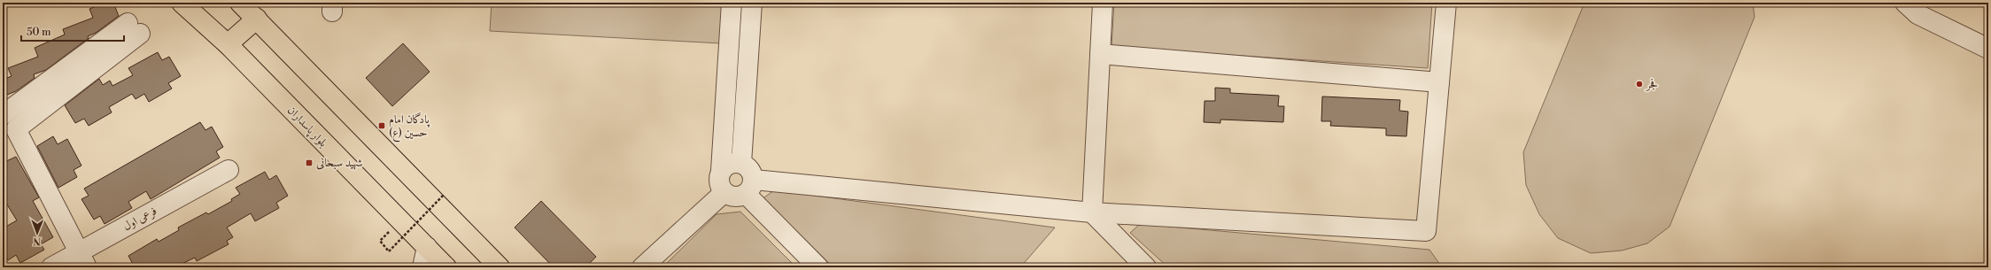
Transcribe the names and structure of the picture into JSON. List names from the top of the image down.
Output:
{
  "streets": {
    "main road": ["بلوار پاسداران"],
    "street": ["فرعی اول"]
  },
  "places": {
    "other": ["فجر"],
    "transit": ["پادگان امام حسین (ع)", "شهید سبحانی"]
  },
  "scale_bar": "50 m",
  "north": "bottom"
}
